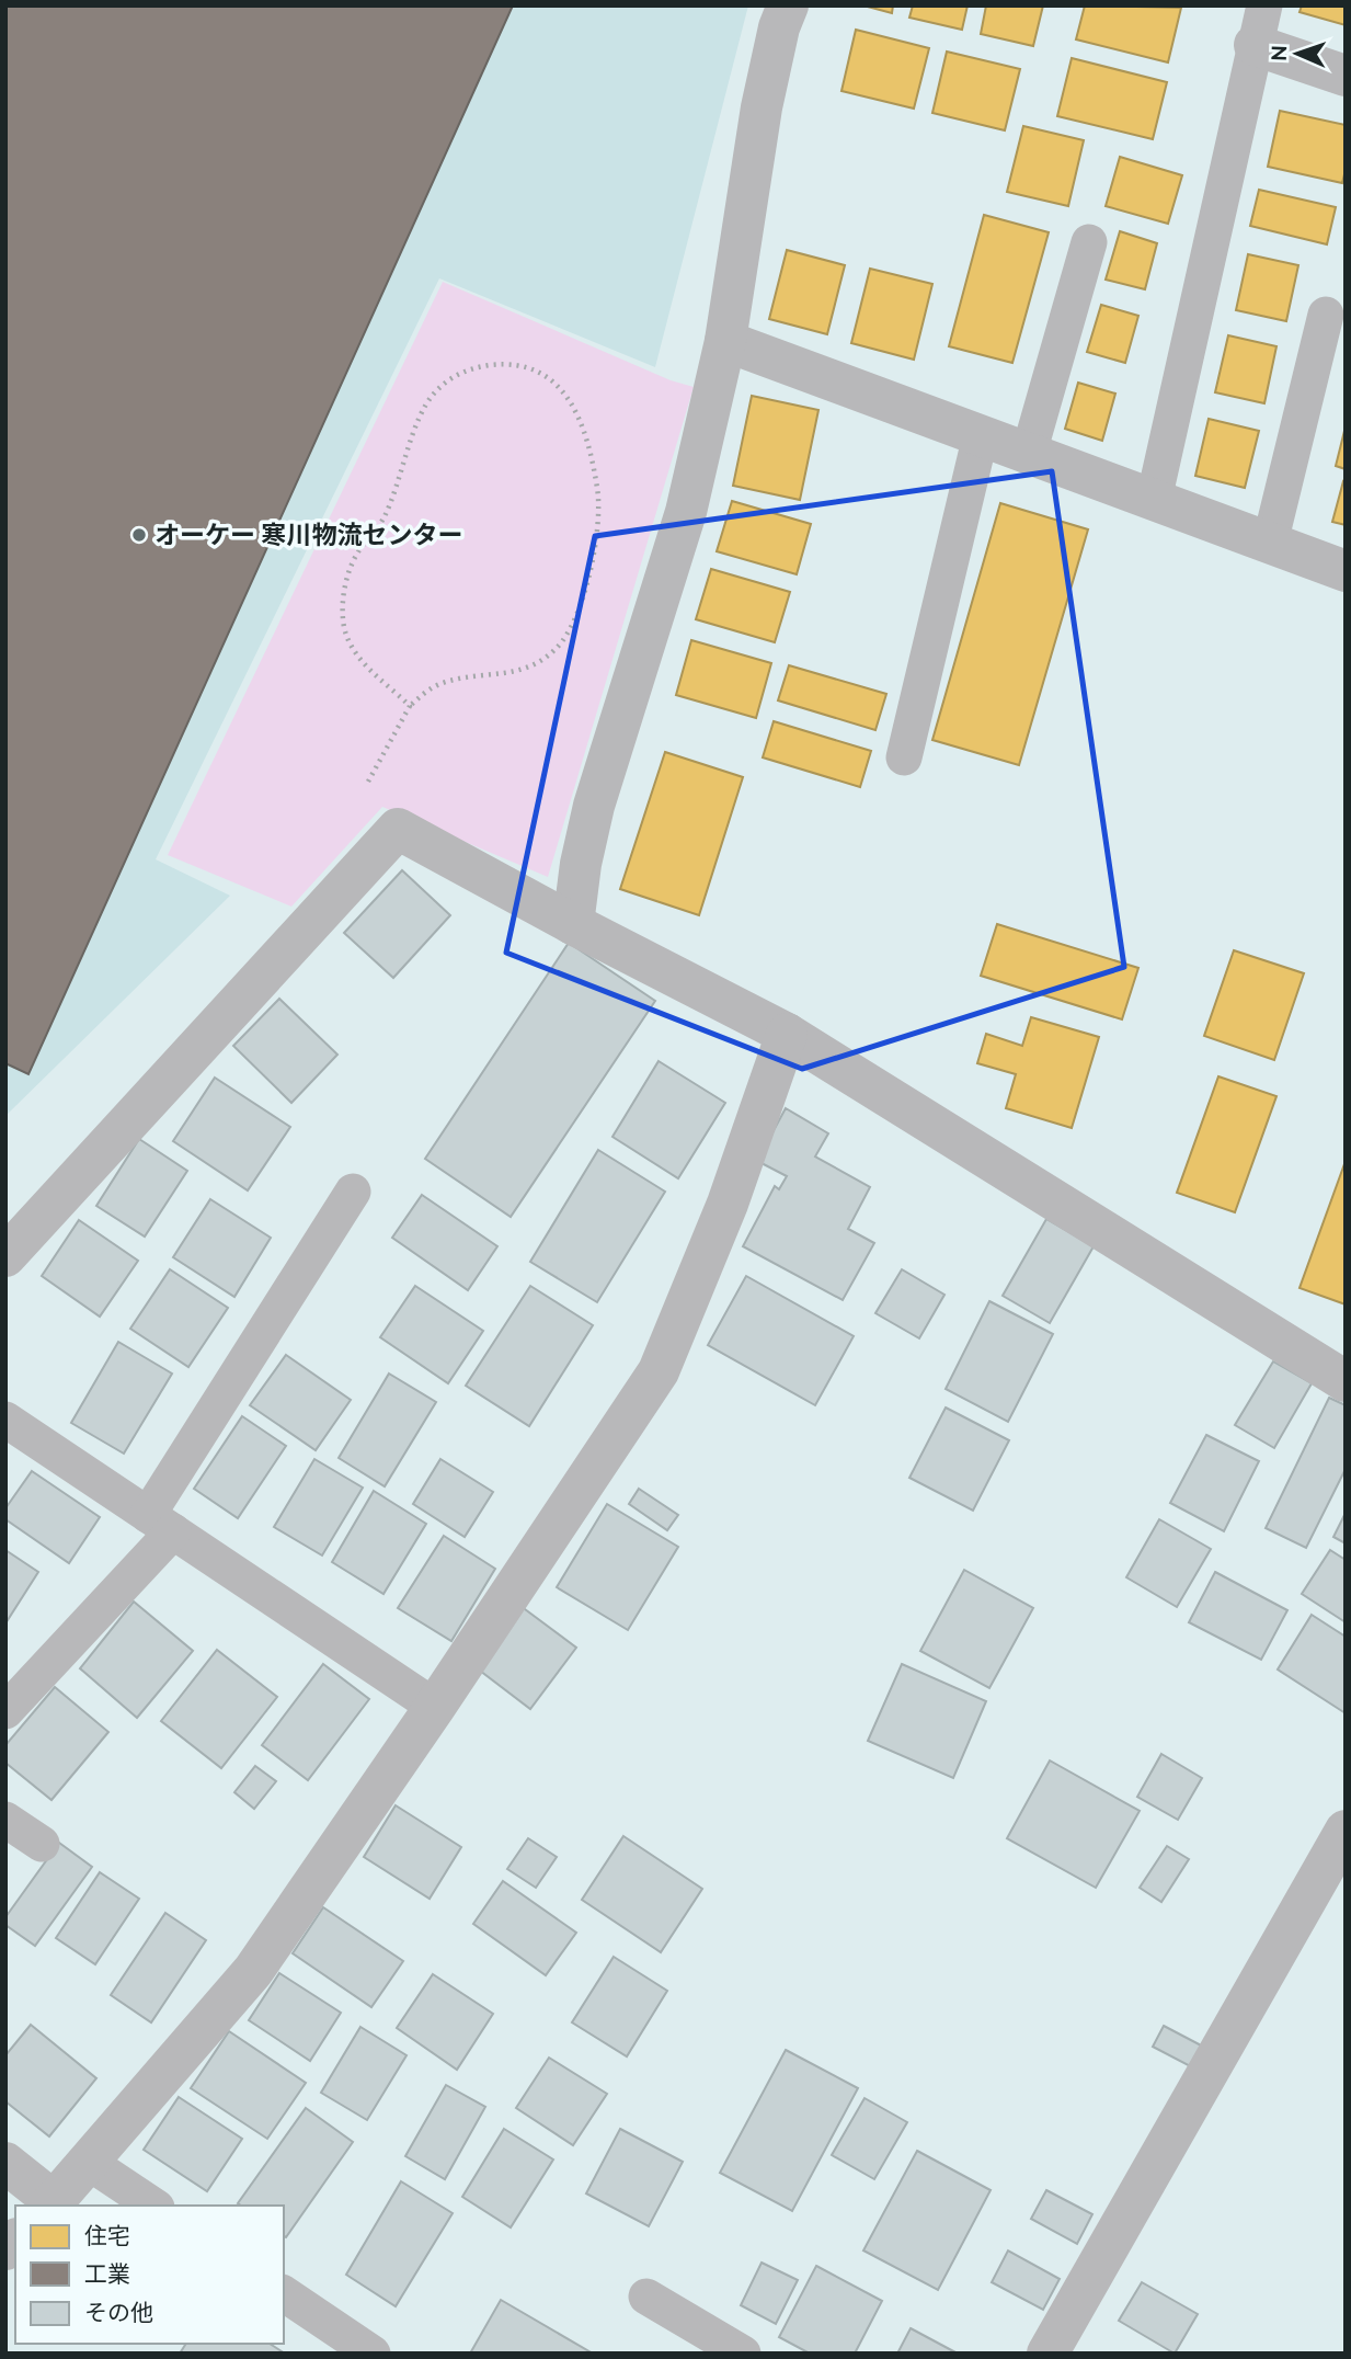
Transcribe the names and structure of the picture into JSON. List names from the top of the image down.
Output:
{
  "places": ["オーケー 寒川物流センター"],
  "legend": ["住宅", "工業", "その他"],
  "north": "left"
}
